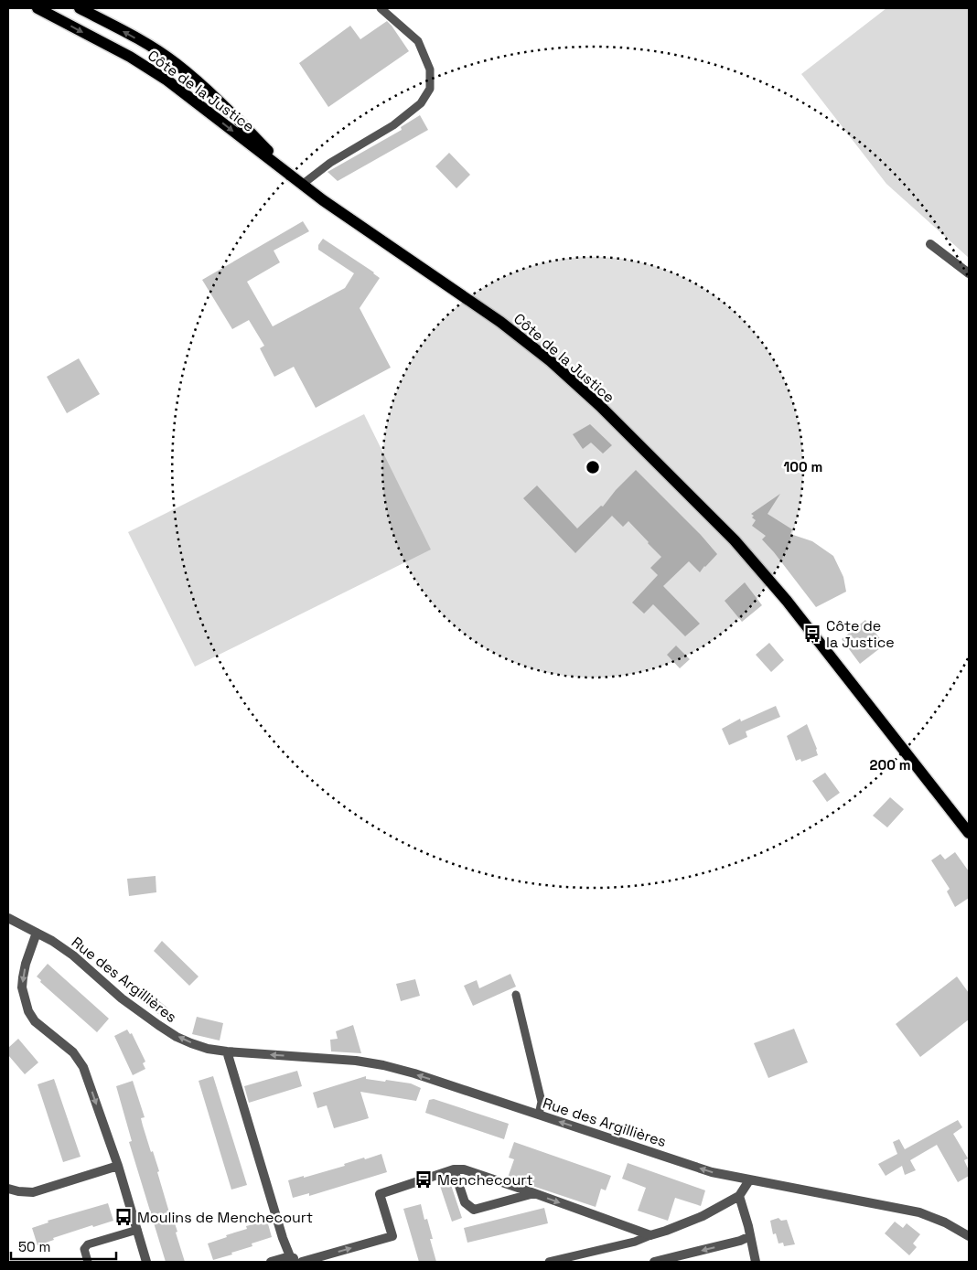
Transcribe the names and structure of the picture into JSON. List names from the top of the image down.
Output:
{
  "streets": {
    "main road": ["Côte de la Justice"],
    "street": ["Rue des Argillières"]
  },
  "one_way": ["Rue des Argillières"],
  "places": {
    "bus stop": ["Côte de la Justice", "Menchecourt", "Moulins de Menchecourt"]
  },
  "scale_bar": "50 m",
  "rings": ["100 m", "200 m"]
}
